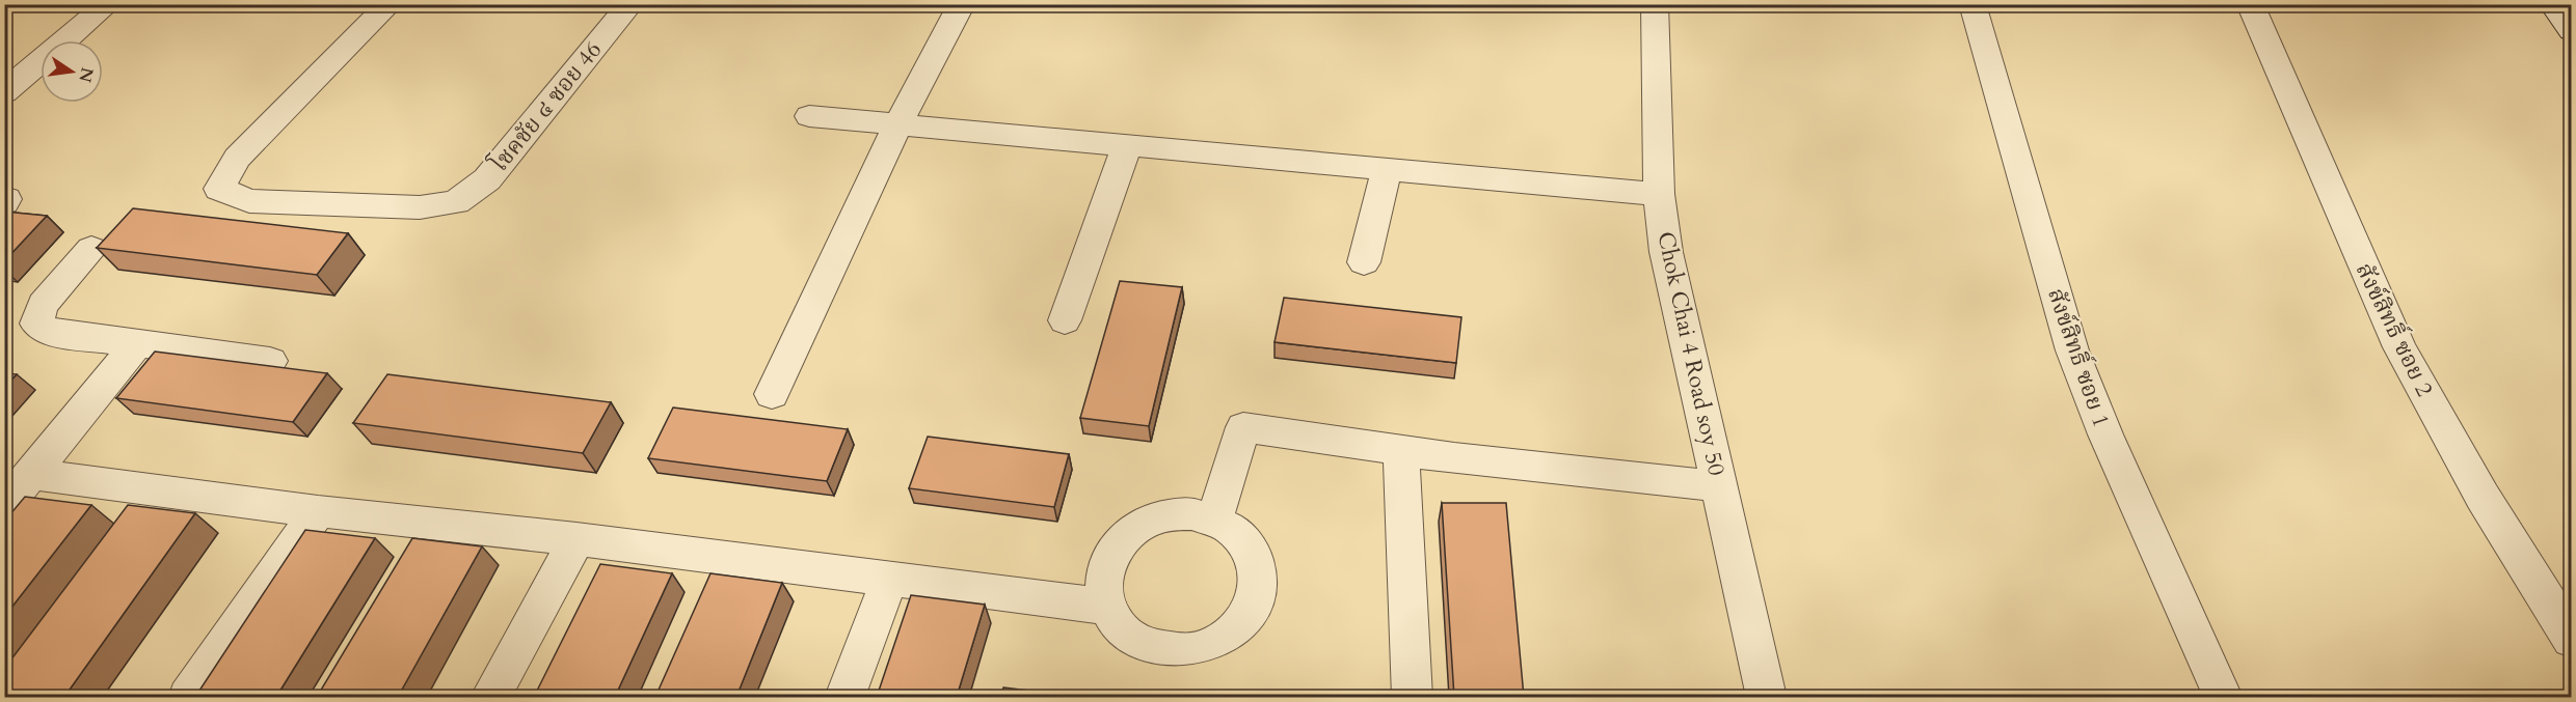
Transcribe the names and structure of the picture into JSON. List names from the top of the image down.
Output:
{
  "streets": {
    "street": [
      "โชคชัย ๔ ซอย 46",
      "สังข์สิทธิ์ ซอย 2",
      "Chok Chai 4 Road soy 50",
      "สังข์สิทธิ์ ซอย 1"
    ]
  },
  "north": "right"
}
